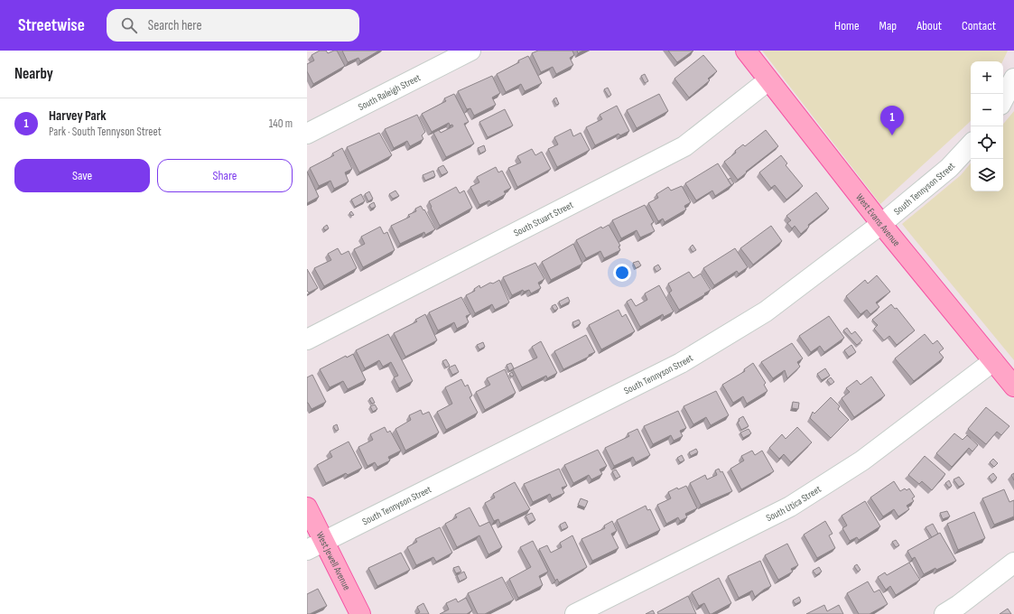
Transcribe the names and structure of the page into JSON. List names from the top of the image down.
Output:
{
  "streets": {
    "main road": ["West Evans Avenue", "West Jewell Avenue"],
    "street": [
      "South Raleigh Street",
      "South Tennyson Street",
      "South Stuart Street",
      "South Utica Street"
    ]
  },
  "crossings": [
    ["South Tennyson Street", "West Evans Avenue"],
    ["South Tennyson Street", "West Jewell Avenue"],
    ["South Stuart Street", "West Evans Avenue"],
    ["West Evans Avenue", "South Utica Street"]
  ],
  "page": {
    "header": "Streetwise",
    "search": "Search here",
    "nav": [
      "Home",
      "Map",
      "About",
      "Contact"
    ],
    "heading": "Nearby",
    "map_buttons": ["+", "−"],
    "list": [
      {
        "mark": "1",
        "name": "Harvey Park",
        "note": "Park · South Tennyson Street",
        "value": "140 m"
      }
    ],
    "pins": "1",
    "buttons": ["Save", "Share"]
  }
}
